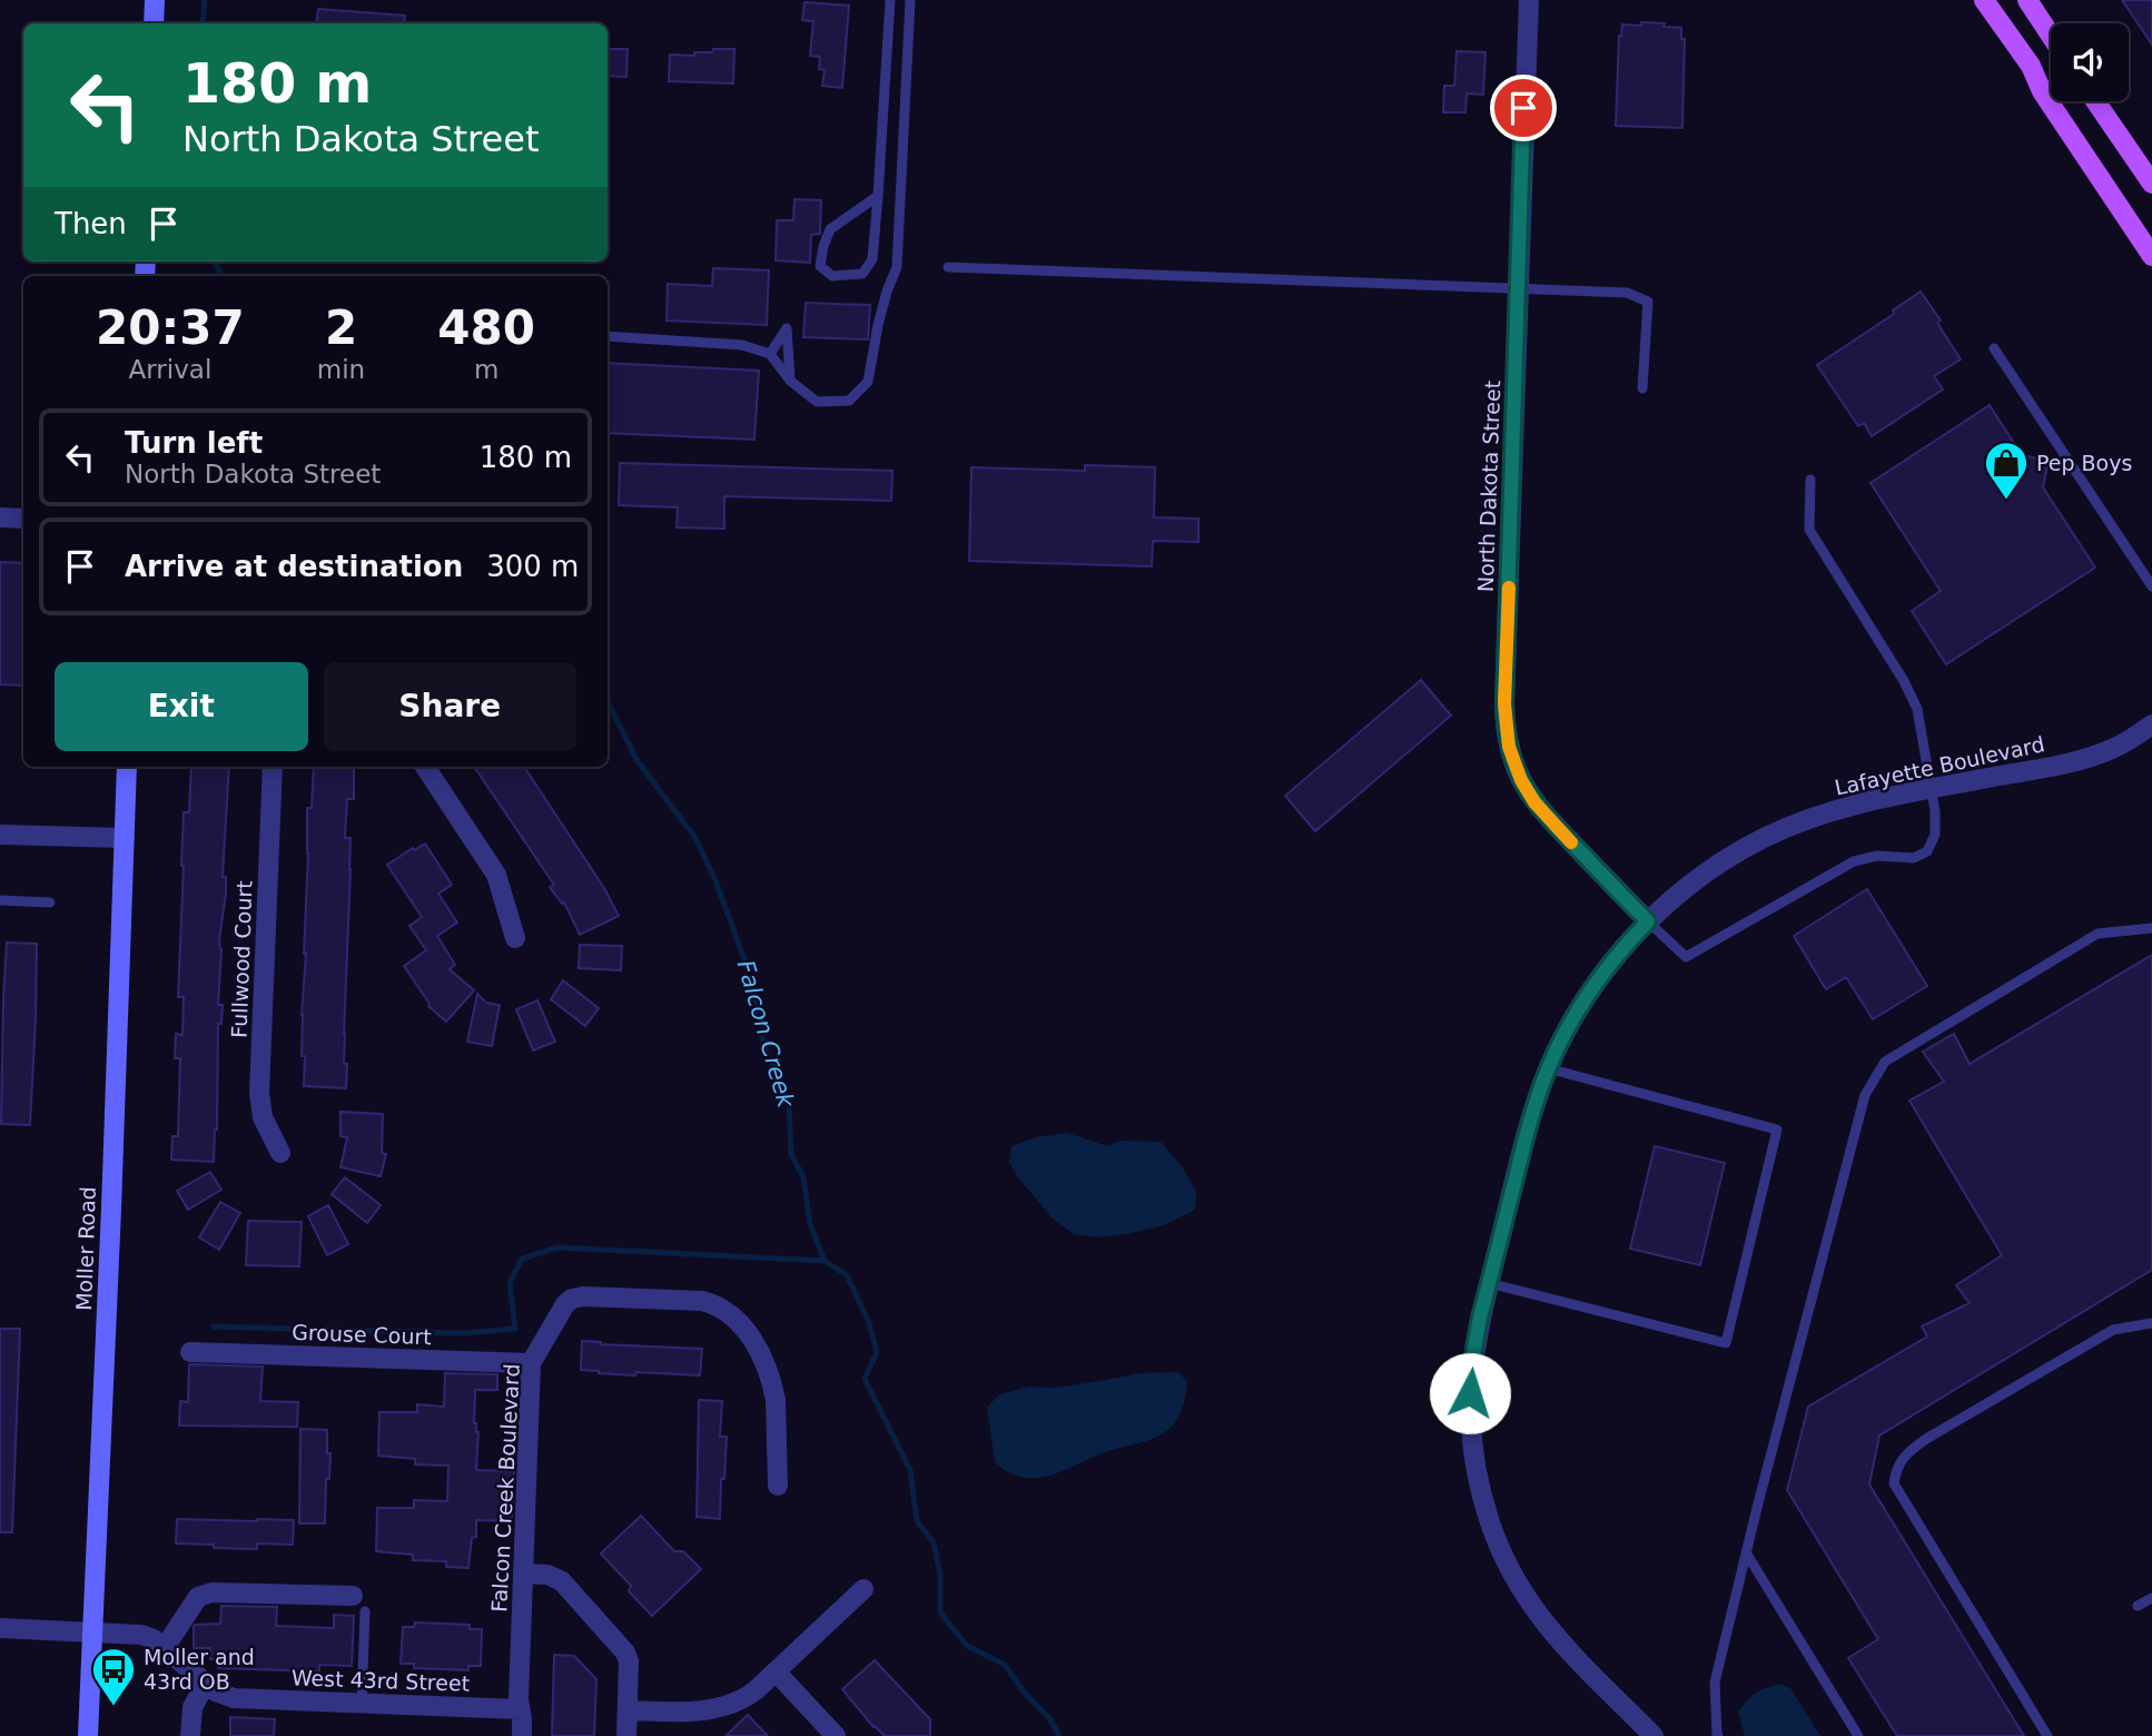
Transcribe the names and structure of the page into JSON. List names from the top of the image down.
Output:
{
  "streets": {
    "street": [
      "North Dakota Street",
      "Lafayette Boulevard",
      "Fullwood Court",
      "Moller Road",
      "Grouse Court",
      "Falcon Creek Boulevard",
      "West 43rd Street"
    ]
  },
  "crossings": [
    ["North Dakota Street", "Lafayette Boulevard"],
    ["Moller Road", "West 43rd Street"],
    ["Grouse Court", "Falcon Creek Boulevard"],
    ["Falcon Creek Boulevard", "West 43rd Street"]
  ],
  "water": ["Falcon Creek"],
  "places": {
    "shop": ["Pep Boys"],
    "bus stop": ["Moller and 43rd OB"]
  },
  "page": {
    "turn": ["180 m", "North Dakota Street"],
    "then": "Then",
    "eta": [
      "20:37",
      "Arrival",
      "2",
      "min",
      "480",
      "m"
    ],
    "list": [
      {
        "name": "Turn left",
        "note": "North Dakota Street",
        "value": "180 m"
      },
      {
        "name": "Arrive at destination",
        "value": "300 m"
      }
    ],
    "buttons": ["Exit", "Share"]
  }
}
